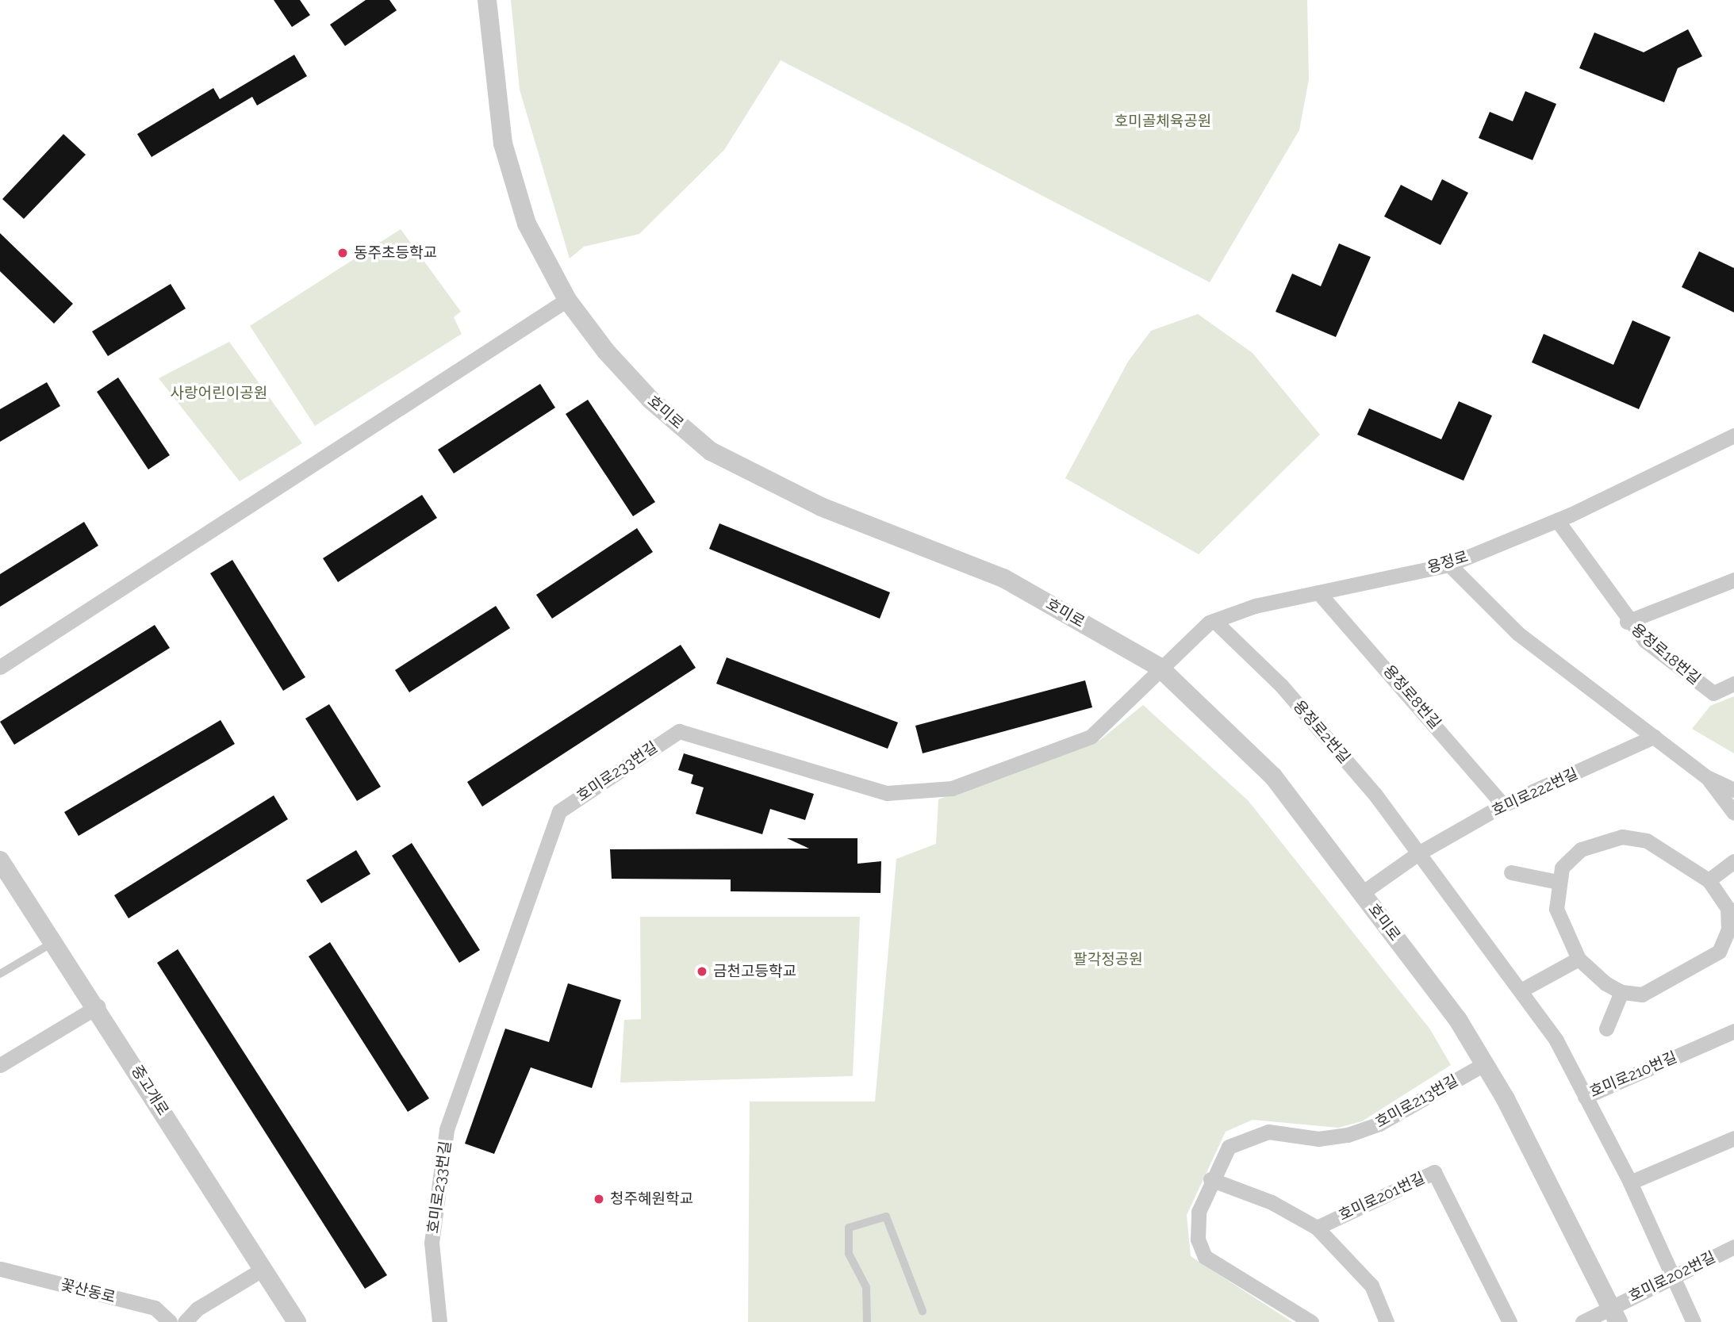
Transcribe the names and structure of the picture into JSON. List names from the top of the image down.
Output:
{
  "streets": {
    "street": [
      "호미로",
      "용정로",
      "용정로18번길",
      "용정로8번길",
      "용정로2번길",
      "호미로233번길",
      "호미로222번길",
      "호미로210번길",
      "중고개로",
      "호미로213번길",
      "호미로201번길",
      "호미로202번길",
      "꽃산동로"
    ]
  },
  "crossings": [
    ["호미로", "용정로"],
    ["호미로", "호미로233번길"],
    ["호미로", "호미로222번길"],
    ["호미로", "호미로213번길"],
    ["호미로", "호미로202번길"],
    ["용정로", "용정로18번길"],
    ["용정로", "용정로8번길"],
    ["용정로", "용정로2번길"],
    ["용정로", "호미로233번길"],
    ["용정로8번길", "호미로222번길"],
    ["용정로2번길", "호미로222번길"]
  ],
  "parks": ["호미골체육공원", "사랑어린이공원", "팔각정공원"],
  "places": ["동주초등학교", "금천고등학교", "청주혜원학교"]
}
